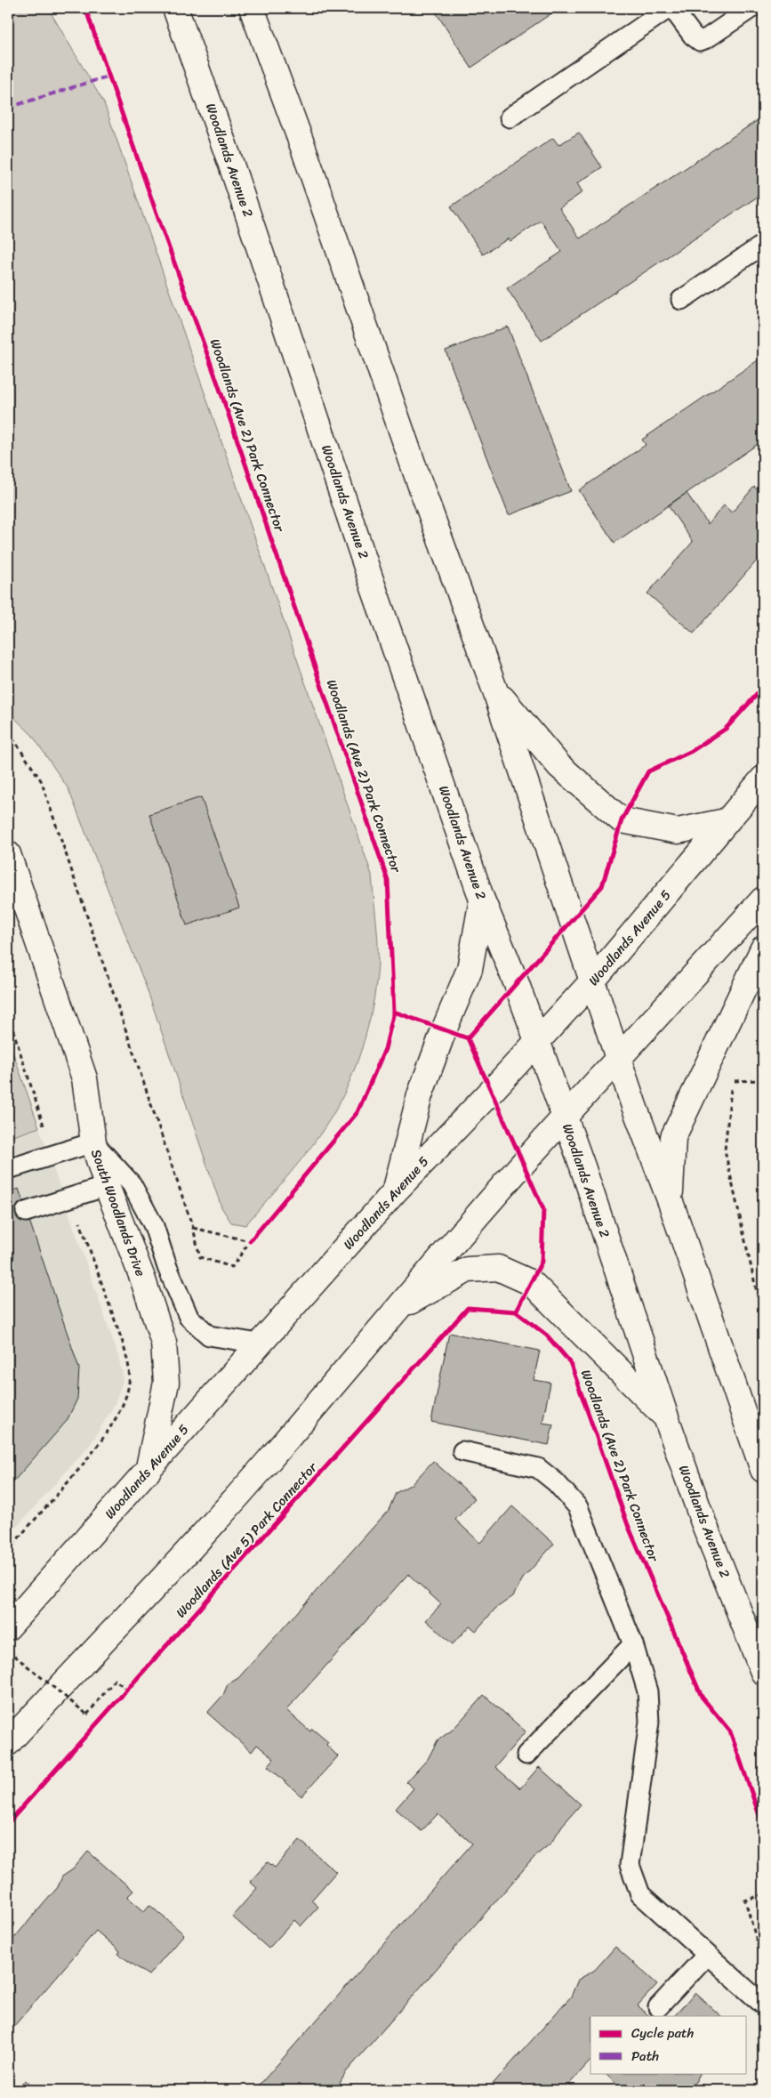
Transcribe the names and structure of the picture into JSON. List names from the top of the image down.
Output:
{
  "streets": {
    "main road": ["Woodlands Avenue 2", "Woodlands Avenue 5", "South Woodlands Drive"],
    "cycle path": ["Woodlands (Ave 2) Park Connector", "Woodlands (Ave 5) Park Connector"]
  },
  "crossings": [
    ["Woodlands Avenue 2", "Woodlands Avenue 5"],
    ["Woodlands Avenue 5", "South Woodlands Drive"]
  ],
  "legend": ["Cycle path", "Path"]
}
